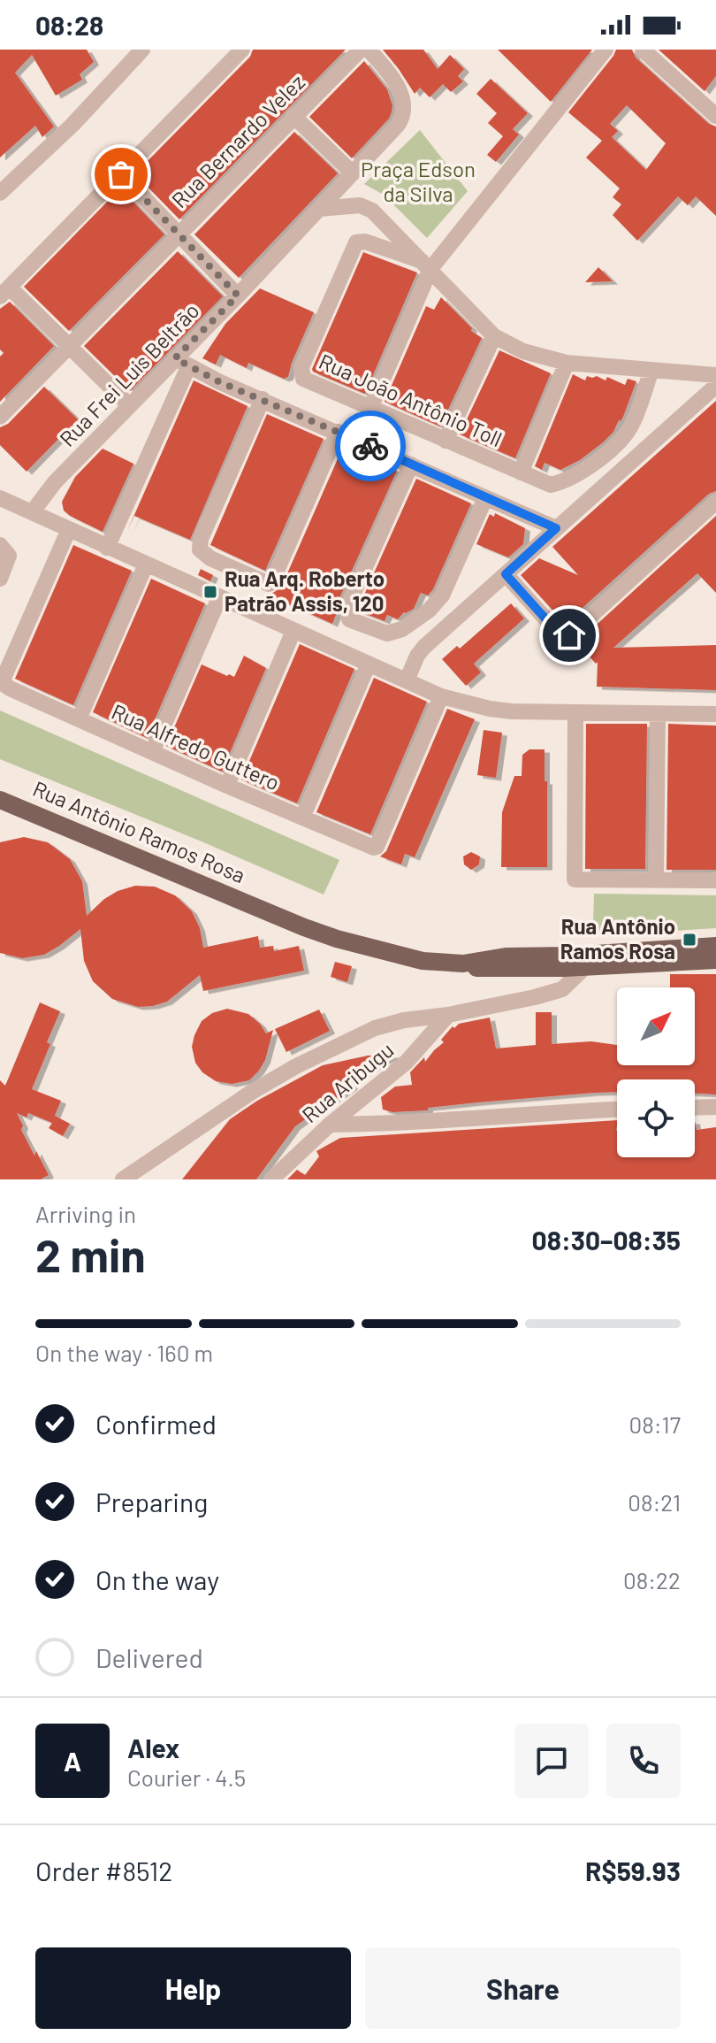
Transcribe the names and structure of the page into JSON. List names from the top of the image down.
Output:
{
  "streets": {
    "main road": ["Rua Antônio Ramos Rosa"],
    "street": [
      "Rua Bernardo Velez",
      "Rua Frei Luís Beltrão",
      "Rua João Antônio Toll",
      "Rua Alfredo Guttero",
      "Rua Aribugu"
    ]
  },
  "parks": ["Praça Edson da Silva"],
  "places": {
    "transit": ["Rua Arq. Roberto Patrão Assis, 120", "Rua Antônio Ramos Rosa"]
  },
  "north": "top right",
  "page": {
    "status": "08:28",
    "heading": ["2 min", "Arriving in", "08:30–08:35"],
    "panel": [
      "Alex",
      "Courier · 4.5",
      "Order #8512",
      "R$59.93"
    ],
    "bar": "On the way · 160 m",
    "list": [
      ["Confirmed", "08:17"],
      ["Preparing", "08:21"],
      ["On the way", "08:22"],
      "Delivered"
    ],
    "round": "A",
    "buttons": ["Help", "Share"]
  }
}
